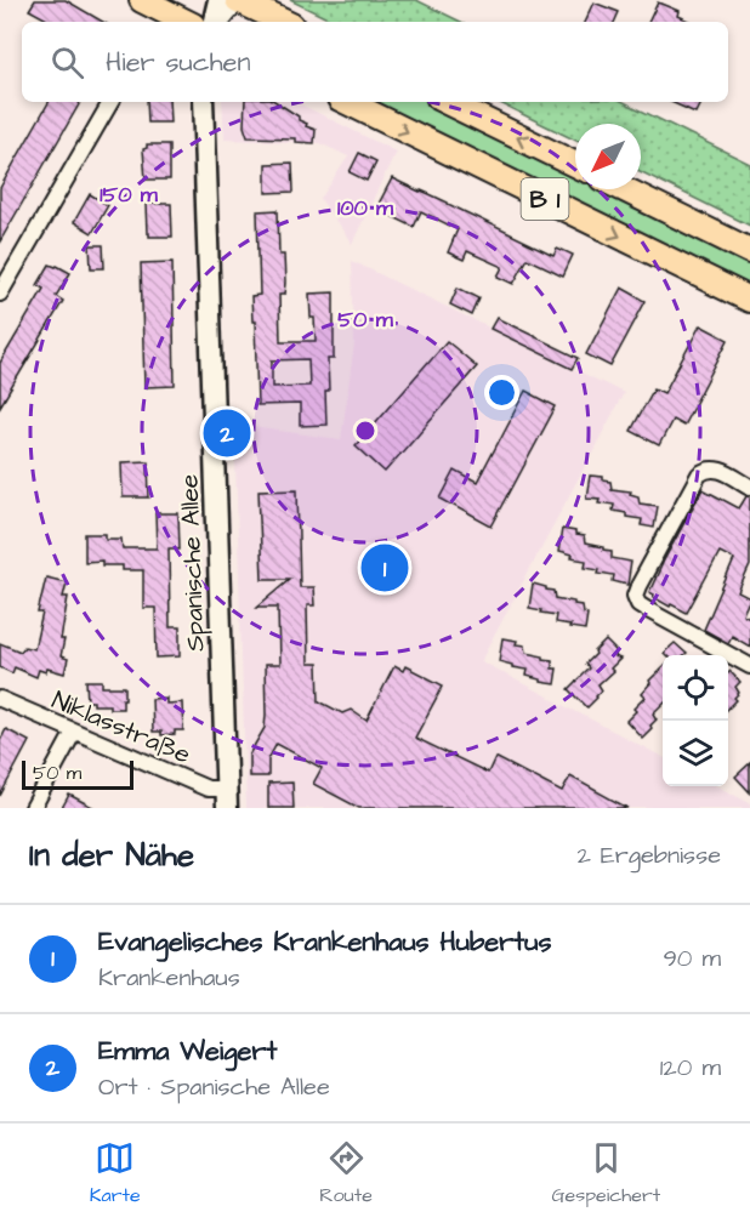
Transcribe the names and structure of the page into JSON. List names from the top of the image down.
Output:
{
  "streets": {
    "main road": ["B 1", "Spanische Allee"],
    "street": ["Niklasstraße"]
  },
  "crossings": [
    ["Spanische Allee", "Niklasstraße"]
  ],
  "scale_bar": "50 m",
  "north": "bottom left",
  "page": {
    "search": "Hier suchen",
    "pins": ["2", "1"],
    "scale": "50 m",
    "heading": ["In der Nähe", "2 Ergebnisse"],
    "list": [
      {
        "mark": "1",
        "name": "Evangelisches Krankenhaus Hubertus",
        "note": "Krankenhaus",
        "value": "90 m"
      },
      {
        "mark": "2",
        "name": "Emma Weigert",
        "note": "Ort · Spanische Allee",
        "value": "120 m"
      }
    ],
    "nav": ["Karte", "Route", "Gespeichert"]
  },
  "rings": ["150 m", "100 m", "50 m"]
}
